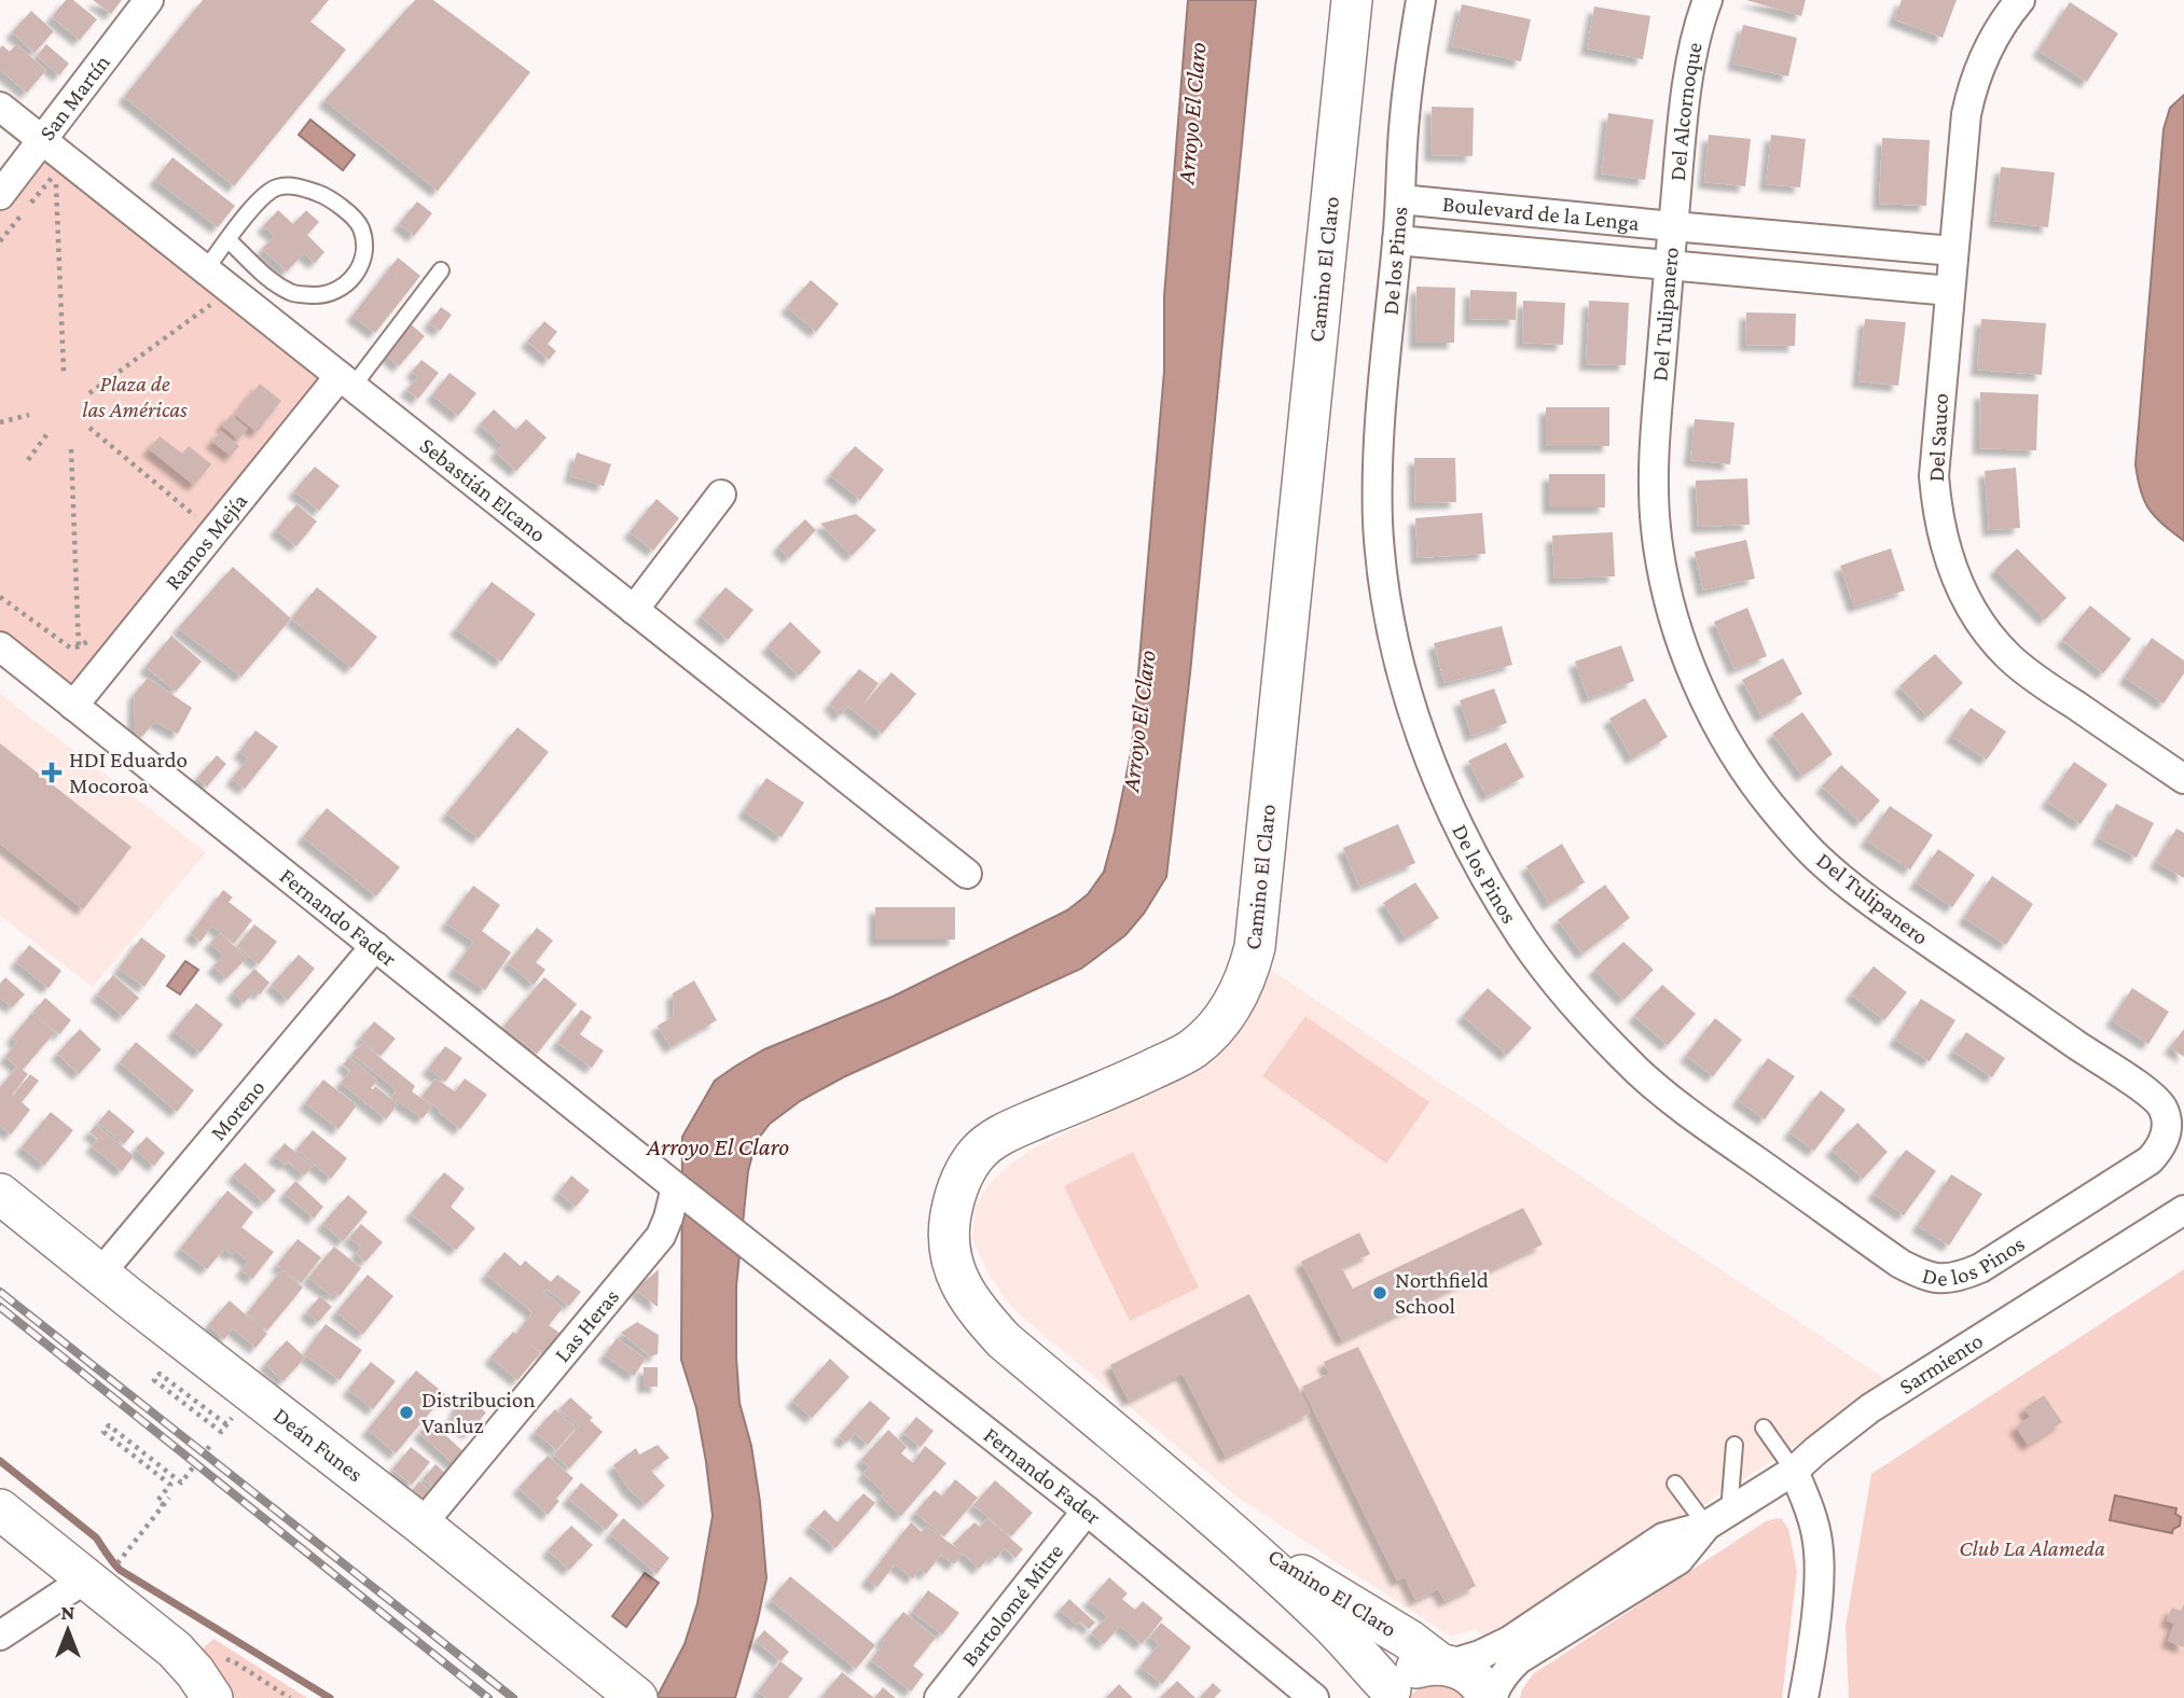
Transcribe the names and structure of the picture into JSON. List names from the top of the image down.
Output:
{
  "streets": {
    "street": [
      "San Martín",
      "Del Alcornoque",
      "Boulevard de la Lenga",
      "De los Pinos",
      "Camino El Claro",
      "Del Tulipanero",
      "Del Sauco",
      "Sebastián Elcano",
      "Ramos Mejía",
      "Fernando Fader",
      "Moreno",
      "Las Heras",
      "Sarmiento",
      "Deán Funes",
      "Bartolomé Mitre"
    ]
  },
  "crossings": [
    ["San Martín", "Sebastián Elcano"],
    ["Del Alcornoque", "Boulevard de la Lenga"],
    ["Del Alcornoque", "Del Tulipanero"],
    ["Boulevard de la Lenga", "De los Pinos"],
    ["Boulevard de la Lenga", "Del Tulipanero"],
    ["Boulevard de la Lenga", "Del Sauco"],
    ["De los Pinos", "Del Tulipanero"],
    ["Camino El Claro", "Sarmiento"],
    ["Sebastián Elcano", "Ramos Mejía"],
    ["Ramos Mejía", "Fernando Fader"],
    ["Fernando Fader", "Moreno"],
    ["Fernando Fader", "Las Heras"],
    ["Fernando Fader", "Bartolomé Mitre"],
    ["Moreno", "Deán Funes"],
    ["Las Heras", "Deán Funes"]
  ],
  "water": ["Arroyo El Claro"],
  "parks": ["Plaza de las Américas", "Club La Alameda"],
  "places": {
    "health": ["HDI Eduardo Mocoroa"],
    "other": ["Northfield School", "Distribucion Vanluz"]
  },
  "north": "top"
}
